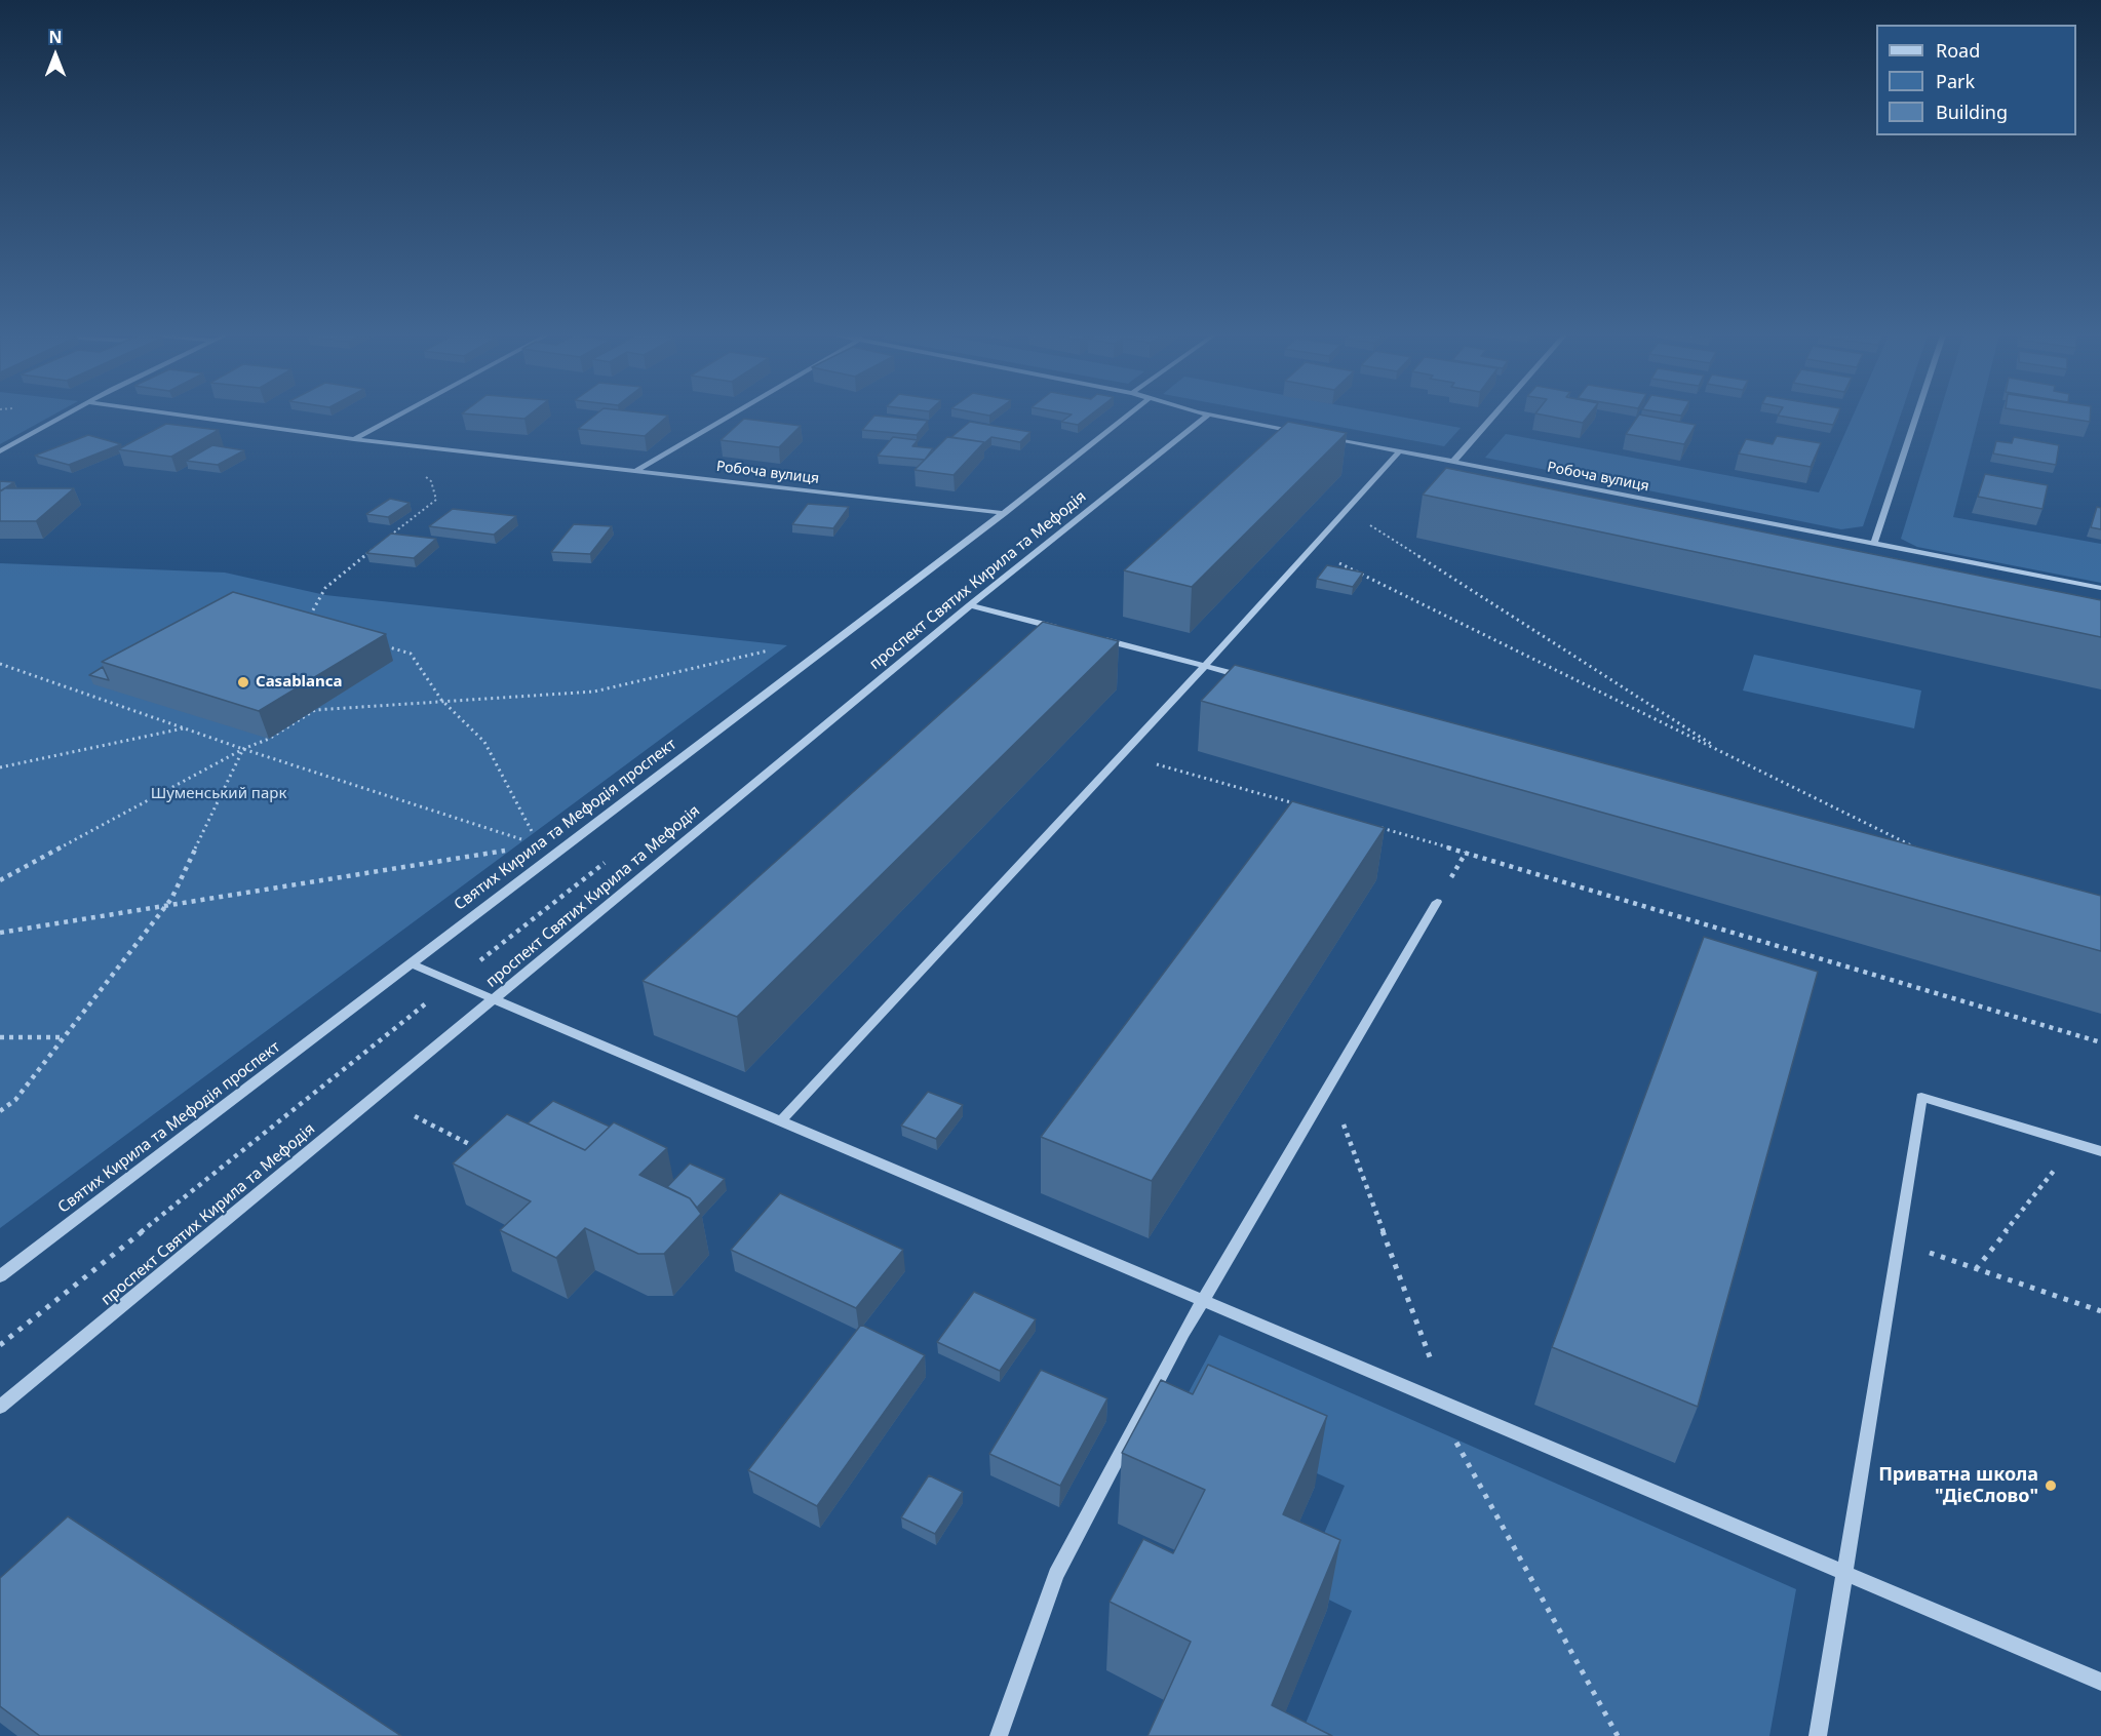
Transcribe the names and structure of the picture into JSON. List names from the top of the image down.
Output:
{
  "streets": {
    "street": ["Робоча вулиця", "проспект Святих Кирила та Мефодія", "Святих Кирила та Мефодія проспект"]
  },
  "crossings": [
    ["Робоча вулиця", "Святих Кирила та Мефодія проспект"]
  ],
  "parks": ["Шуменський парк"],
  "places": ["Casablanca", "Приватна школа \"ДієСлово\""],
  "legend": ["Road", "Park", "Building"],
  "north": "top"
}
